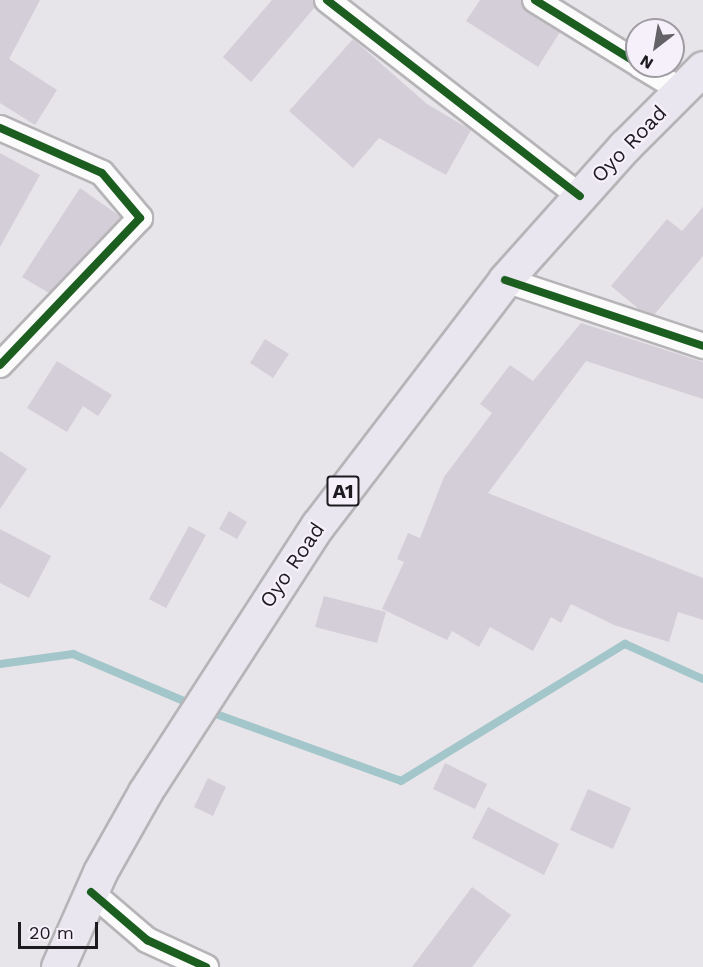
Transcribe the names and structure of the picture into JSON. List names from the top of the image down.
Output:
{
  "streets": {
    "highway": ["Oyo Road", "A1"]
  },
  "scale_bar": "20 m",
  "north": "bottom left"
}
